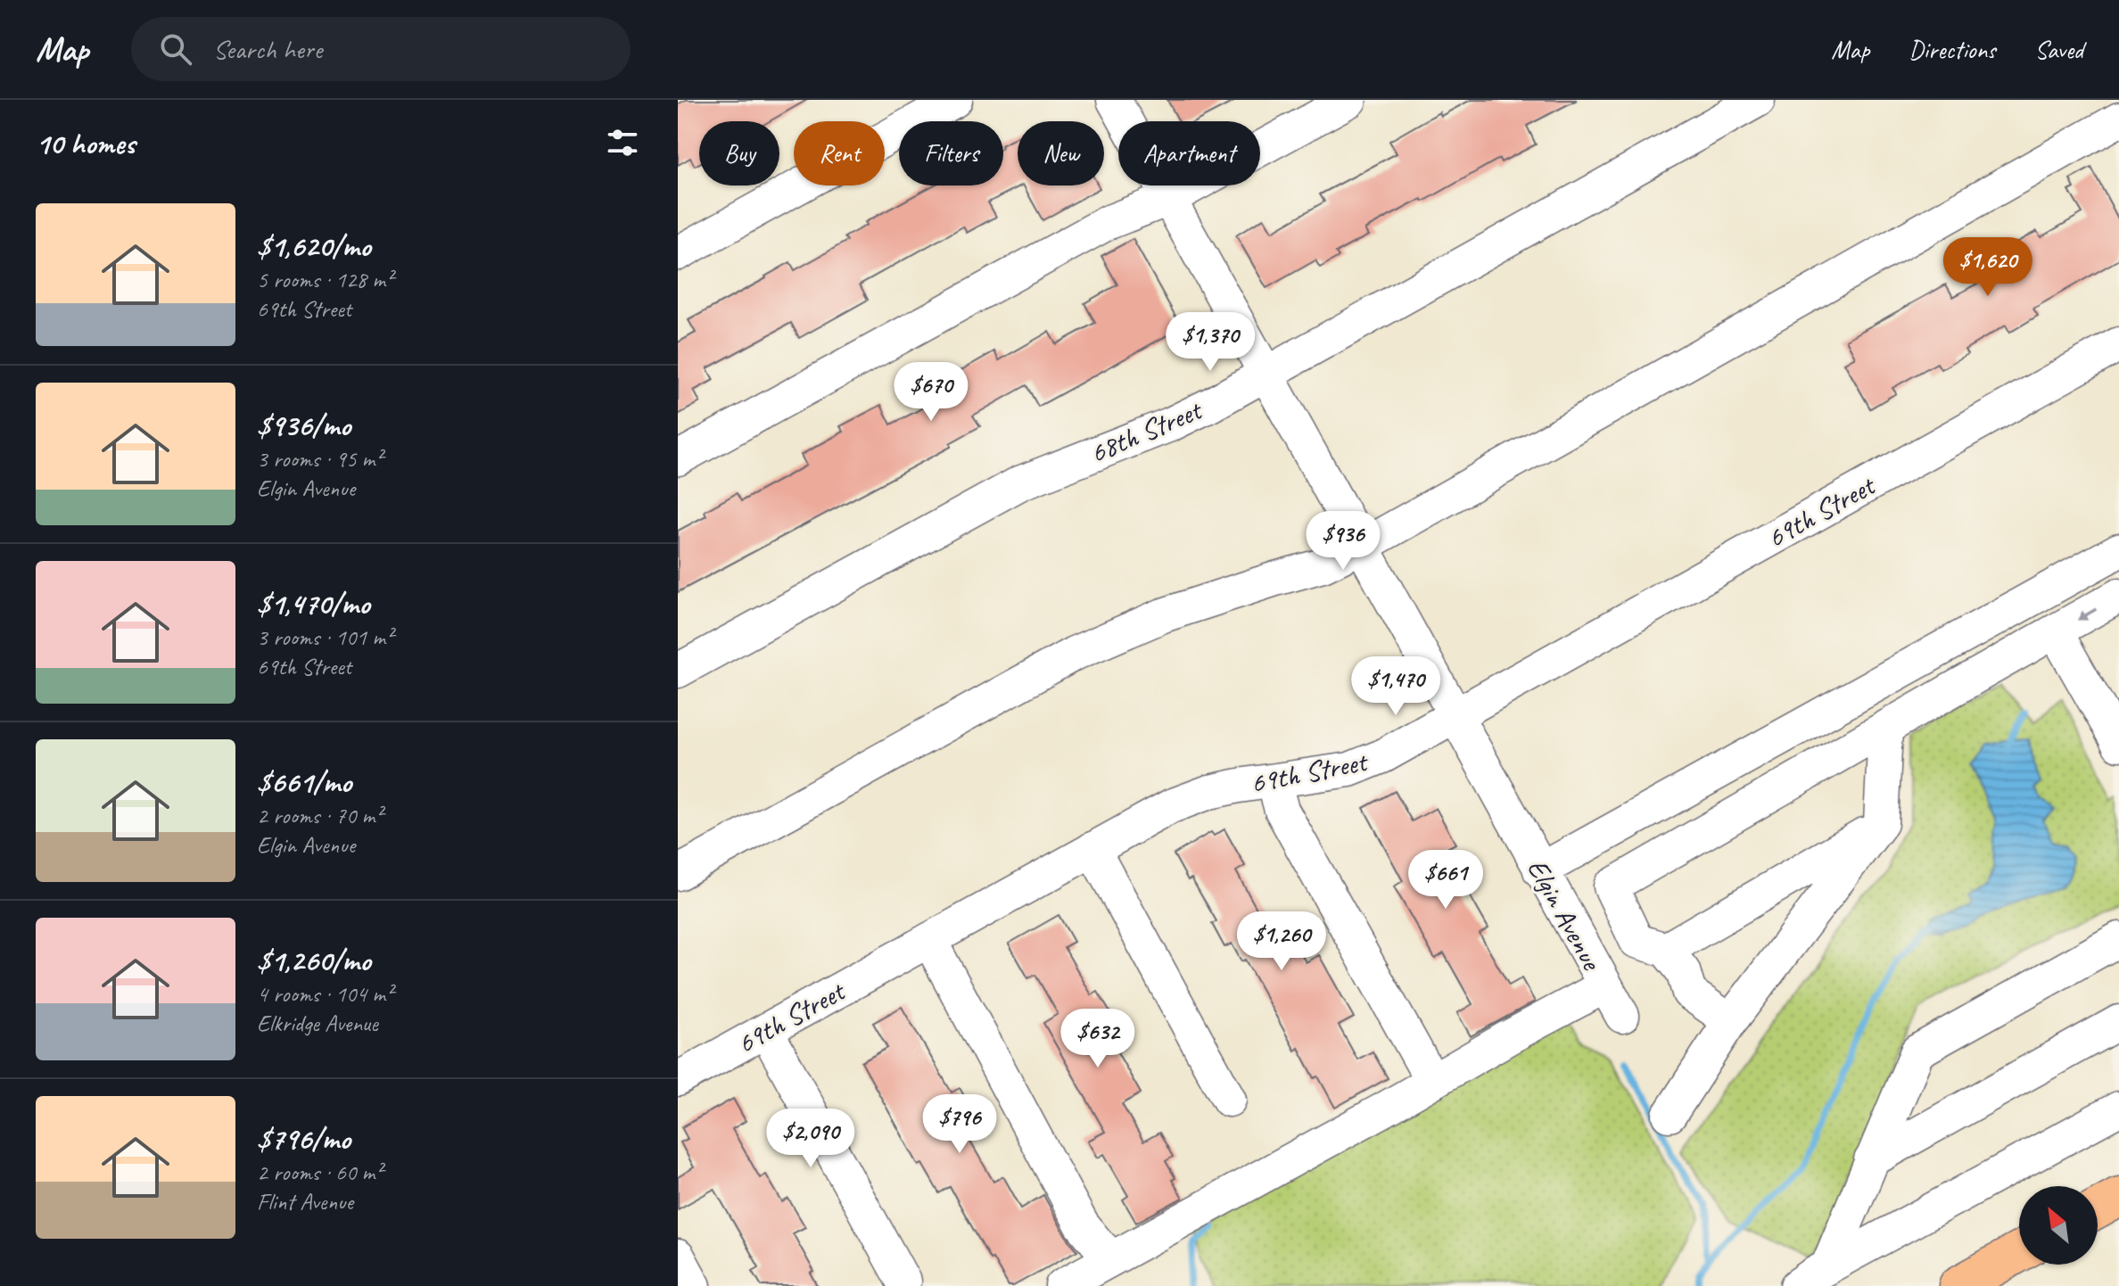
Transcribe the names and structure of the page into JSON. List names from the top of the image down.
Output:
{
  "streets": {
    "street": ["68th Street", "69th Street", "Elgin Avenue"]
  },
  "crossings": [
    ["68th Street", "Elgin Avenue"],
    ["69th Street", "Elgin Avenue"]
  ],
  "north": "top left",
  "page": {
    "header": "Map",
    "search": "Search here",
    "nav": ["Map", "Directions", "Saved"],
    "heading": "10 homes",
    "chip": [
      "Buy",
      "Rent",
      "Filters",
      "New",
      "Apartment"
    ],
    "list": [
      {
        "name": "$1,620/mo",
        "note": "5 rooms · 128 m² · 69th Street"
      },
      {
        "name": "$936/mo",
        "note": "3 rooms · 95 m² · Elgin Avenue"
      },
      {
        "name": "$1,470/mo",
        "note": "3 rooms · 101 m² · 69th Street"
      },
      {
        "name": "$661/mo",
        "note": "2 rooms · 70 m² · Elgin Avenue"
      },
      {
        "name": "$1,260/mo",
        "note": "4 rooms · 104 m² · Elkridge Avenue"
      },
      {
        "name": "$796/mo",
        "note": "2 rooms · 60 m² · Flint Avenue"
      }
    ],
    "price": [
      "$1,620",
      "$1,370",
      "$670",
      "$936",
      "$1,470",
      "$661",
      "$1,260",
      "$632",
      "$796",
      "$2,090"
    ]
  }
}
